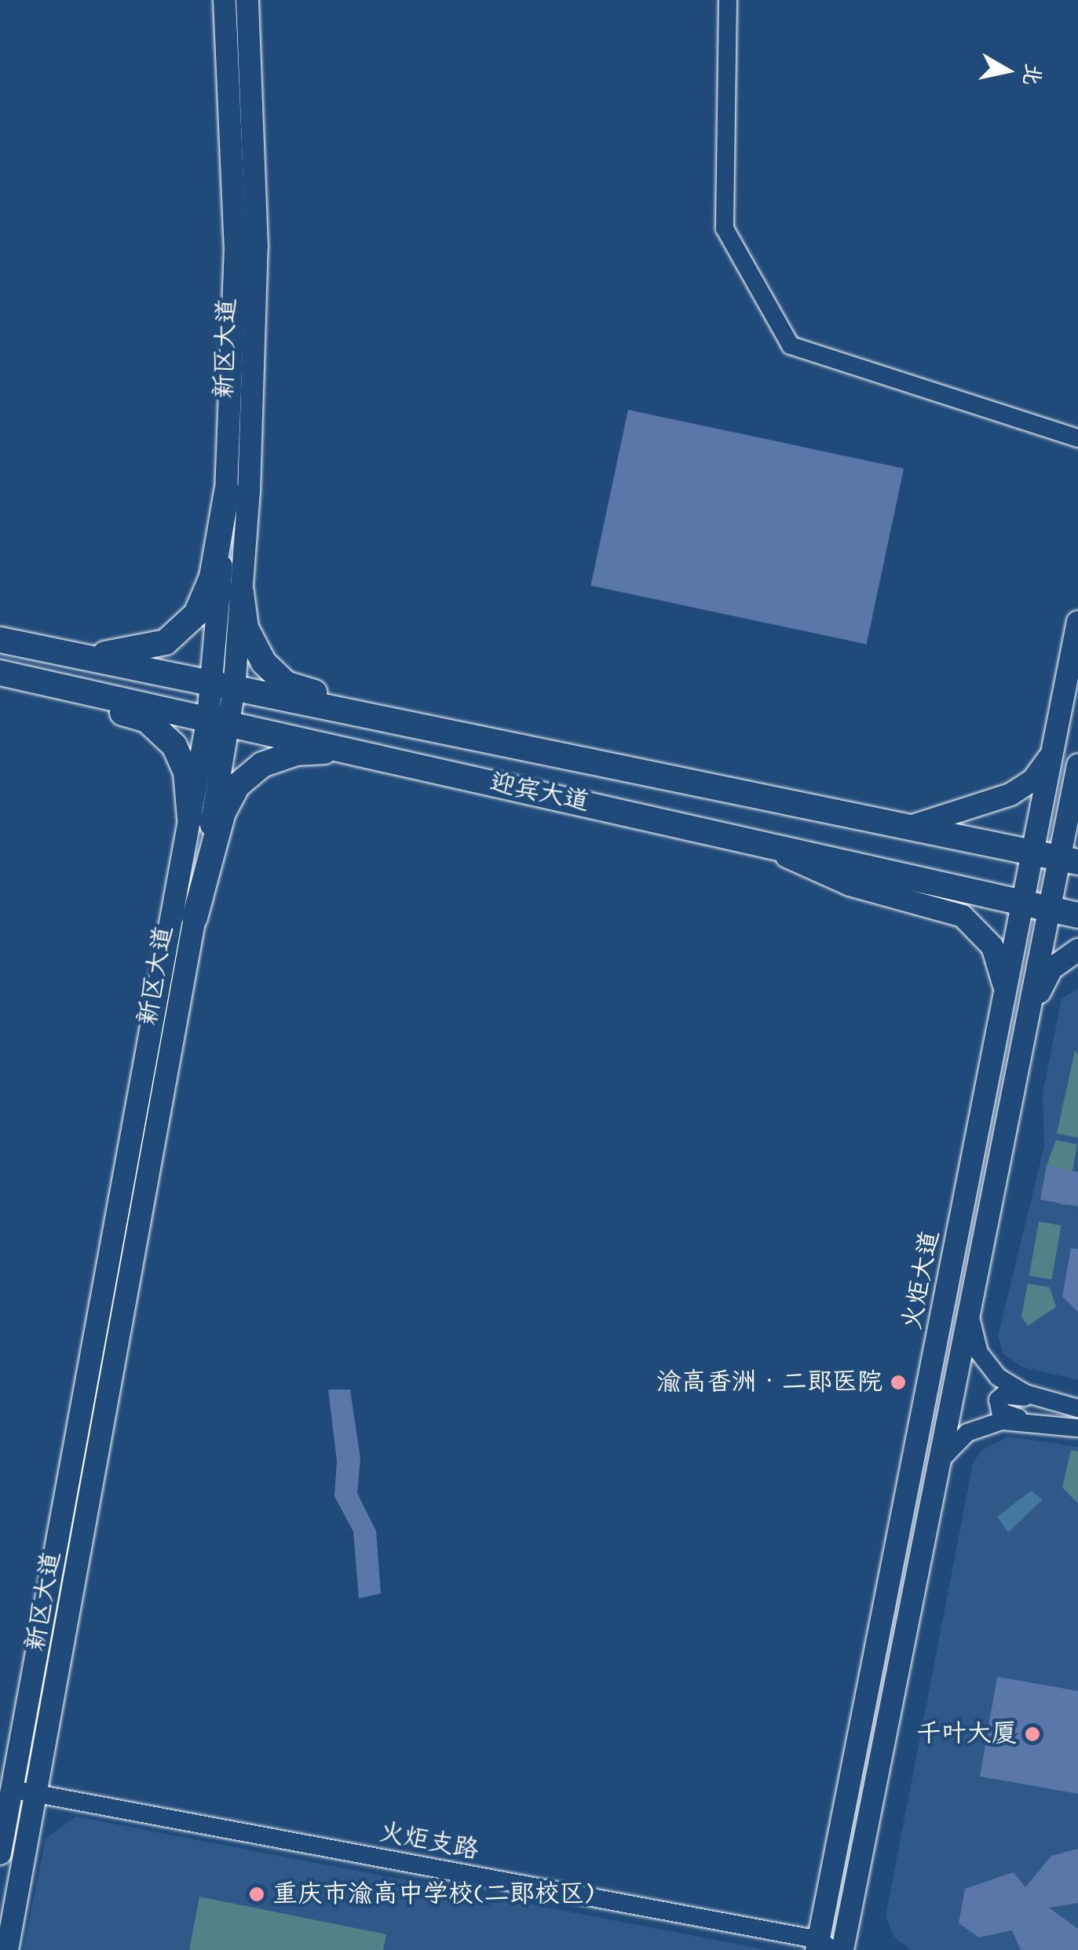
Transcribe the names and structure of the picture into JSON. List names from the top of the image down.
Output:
{
  "streets": {
    "highway": ["迎宾大道"],
    "main road": ["新区大道", "火炬大道"],
    "street": ["火炬支路"]
  },
  "crossings": [
    ["新区大道", "迎宾大道"],
    ["新区大道", "火炬支路"],
    ["迎宾大道", "火炬大道"],
    ["火炬大道", "火炬支路"]
  ],
  "places": ["渝高香洲‧二郎医院", "千叶大厦", "重庆市渝高中学校(二郎校区)"],
  "north": "right"
}
